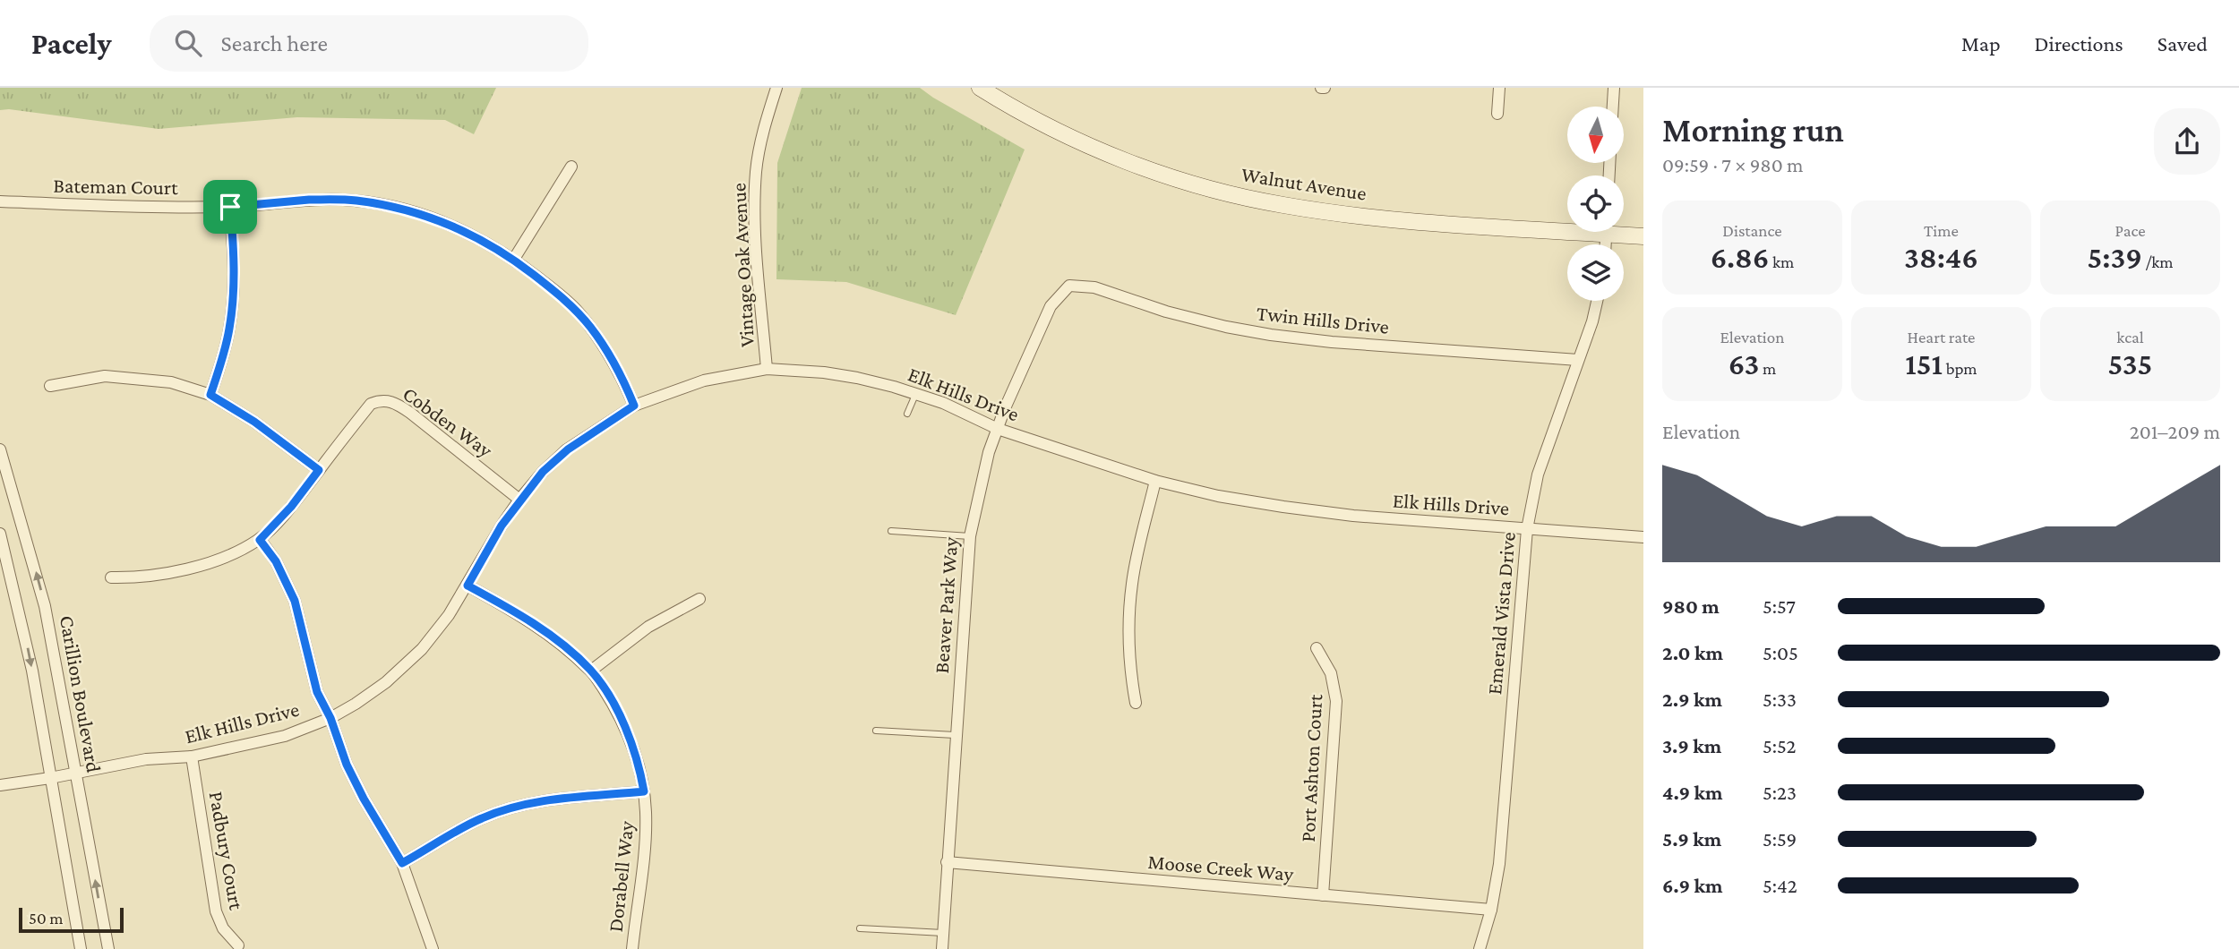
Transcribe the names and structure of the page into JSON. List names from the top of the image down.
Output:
{
  "streets": {
    "street": [
      "Walnut Avenue",
      "Bateman Court",
      "Vintage Oak Avenue",
      "Twin Hills Drive",
      "Elk Hills Drive",
      "Cobden Way",
      "Beaver Park Way",
      "Emerald Vista Drive",
      "Carillion Boulevard",
      "Port Ashton Court",
      "Padbury Court",
      "Moose Creek Way",
      "Dorabell Way"
    ]
  },
  "crossings": [
    ["Bateman Court", "Elk Hills Drive"],
    ["Vintage Oak Avenue", "Elk Hills Drive"],
    ["Twin Hills Drive", "Beaver Park Way"],
    ["Twin Hills Drive", "Emerald Vista Drive"],
    ["Elk Hills Drive", "Cobden Way"],
    ["Elk Hills Drive", "Beaver Park Way"],
    ["Elk Hills Drive", "Emerald Vista Drive"],
    ["Elk Hills Drive", "Carillion Boulevard"],
    ["Elk Hills Drive", "Padbury Court"],
    ["Elk Hills Drive", "Dorabell Way"],
    ["Beaver Park Way", "Moose Creek Way"],
    ["Emerald Vista Drive", "Moose Creek Way"],
    ["Port Ashton Court", "Moose Creek Way"]
  ],
  "scale_bar": "50 m",
  "north": "bottom",
  "page": {
    "header": "Pacely",
    "search": "Search here",
    "nav": ["Map", "Directions", "Saved"],
    "heading": ["Morning run", "09:59 · 7 × 980 m"],
    "stats": [
      ["Distance", "6.86 km"],
      ["Time", "38:46"],
      ["Pace", "5:39 /km"],
      ["Elevation", "63 m"],
      ["Heart rate", "151 bpm"],
      ["kcal", "535"]
    ],
    "chart": ["Elevation", "201–209 m"],
    "list": [
      {
        "name": "980 m",
        "note": "5:57"
      },
      {
        "name": "2.0 km",
        "note": "5:05"
      },
      {
        "name": "2.9 km",
        "note": "5:33"
      },
      {
        "name": "3.9 km",
        "note": "5:52"
      },
      {
        "name": "4.9 km",
        "note": "5:23"
      },
      {
        "name": "5.9 km",
        "note": "5:59"
      },
      {
        "name": "6.9 km",
        "note": "5:42"
      }
    ],
    "scale": "50 m"
  }
}
